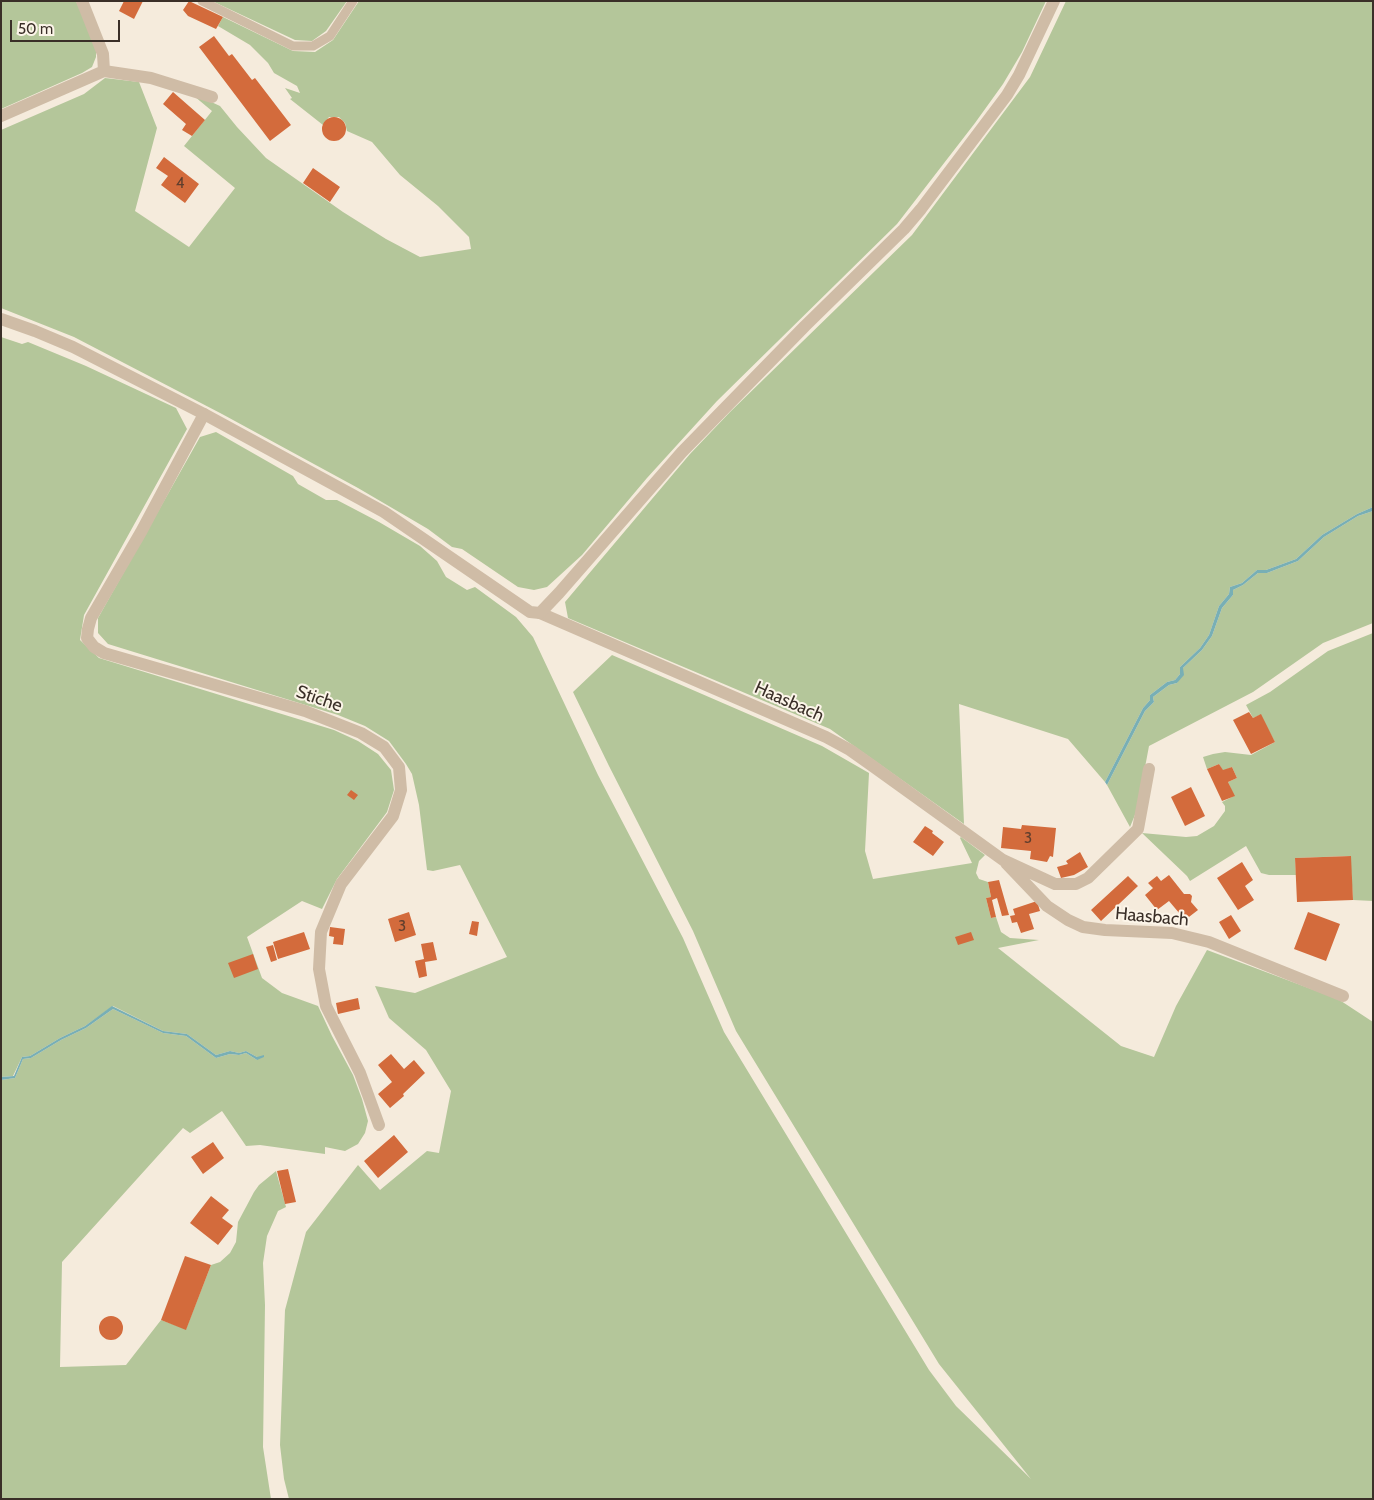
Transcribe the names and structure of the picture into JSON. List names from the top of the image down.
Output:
{
  "streets": {
    "street": ["Stiche", "Haasbach"]
  },
  "crossings": [
    ["Stiche", "Haasbach"]
  ],
  "house_numbers": ["4", "3", "3"],
  "scale_bar": "50 m"
}
